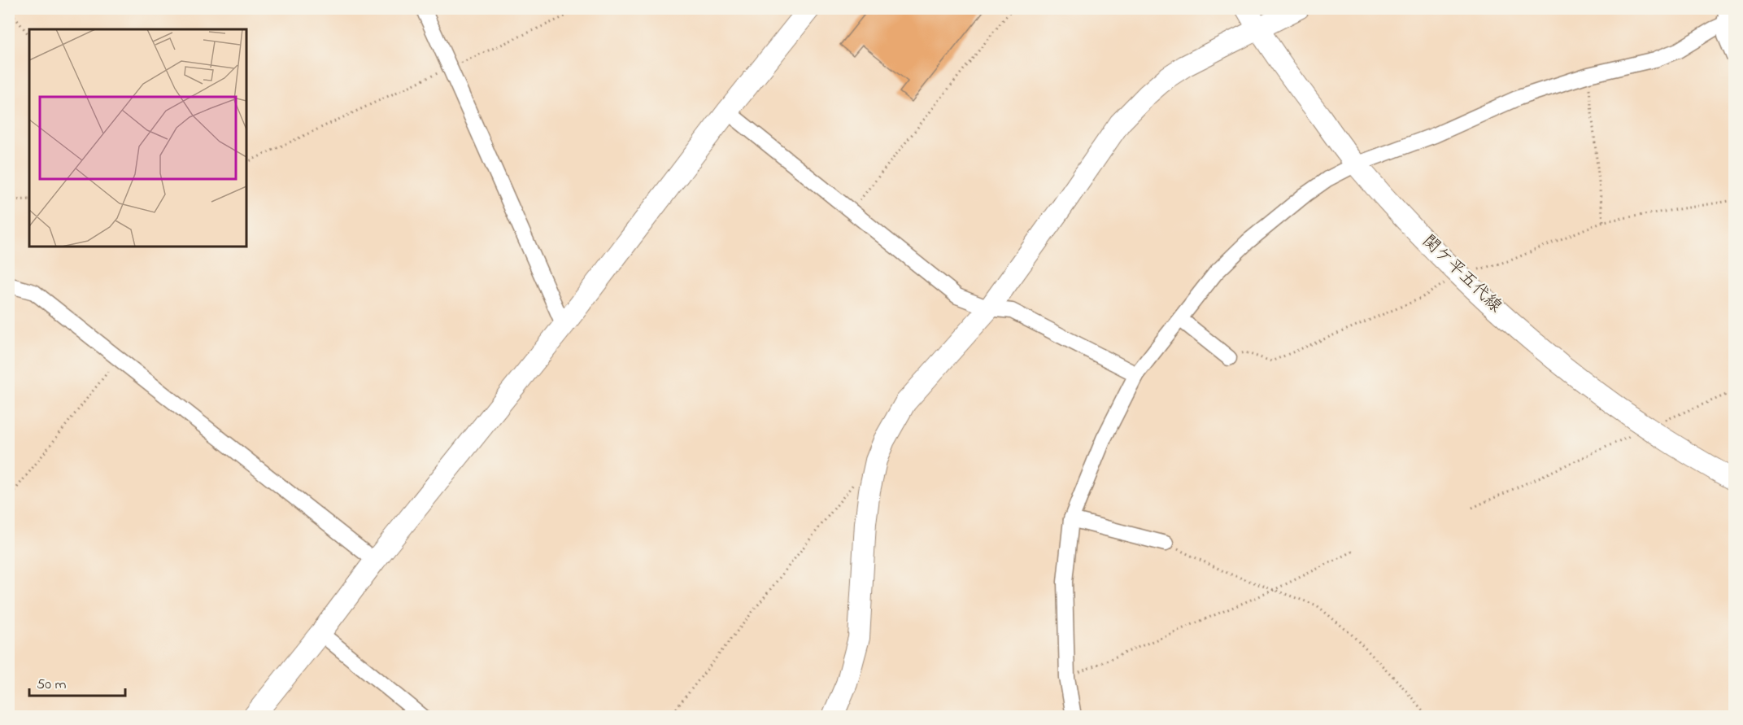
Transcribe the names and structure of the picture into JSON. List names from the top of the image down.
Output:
{
  "streets": {
    "street": ["関ケ平五代線"]
  },
  "scale_bar": "50 m"
}
